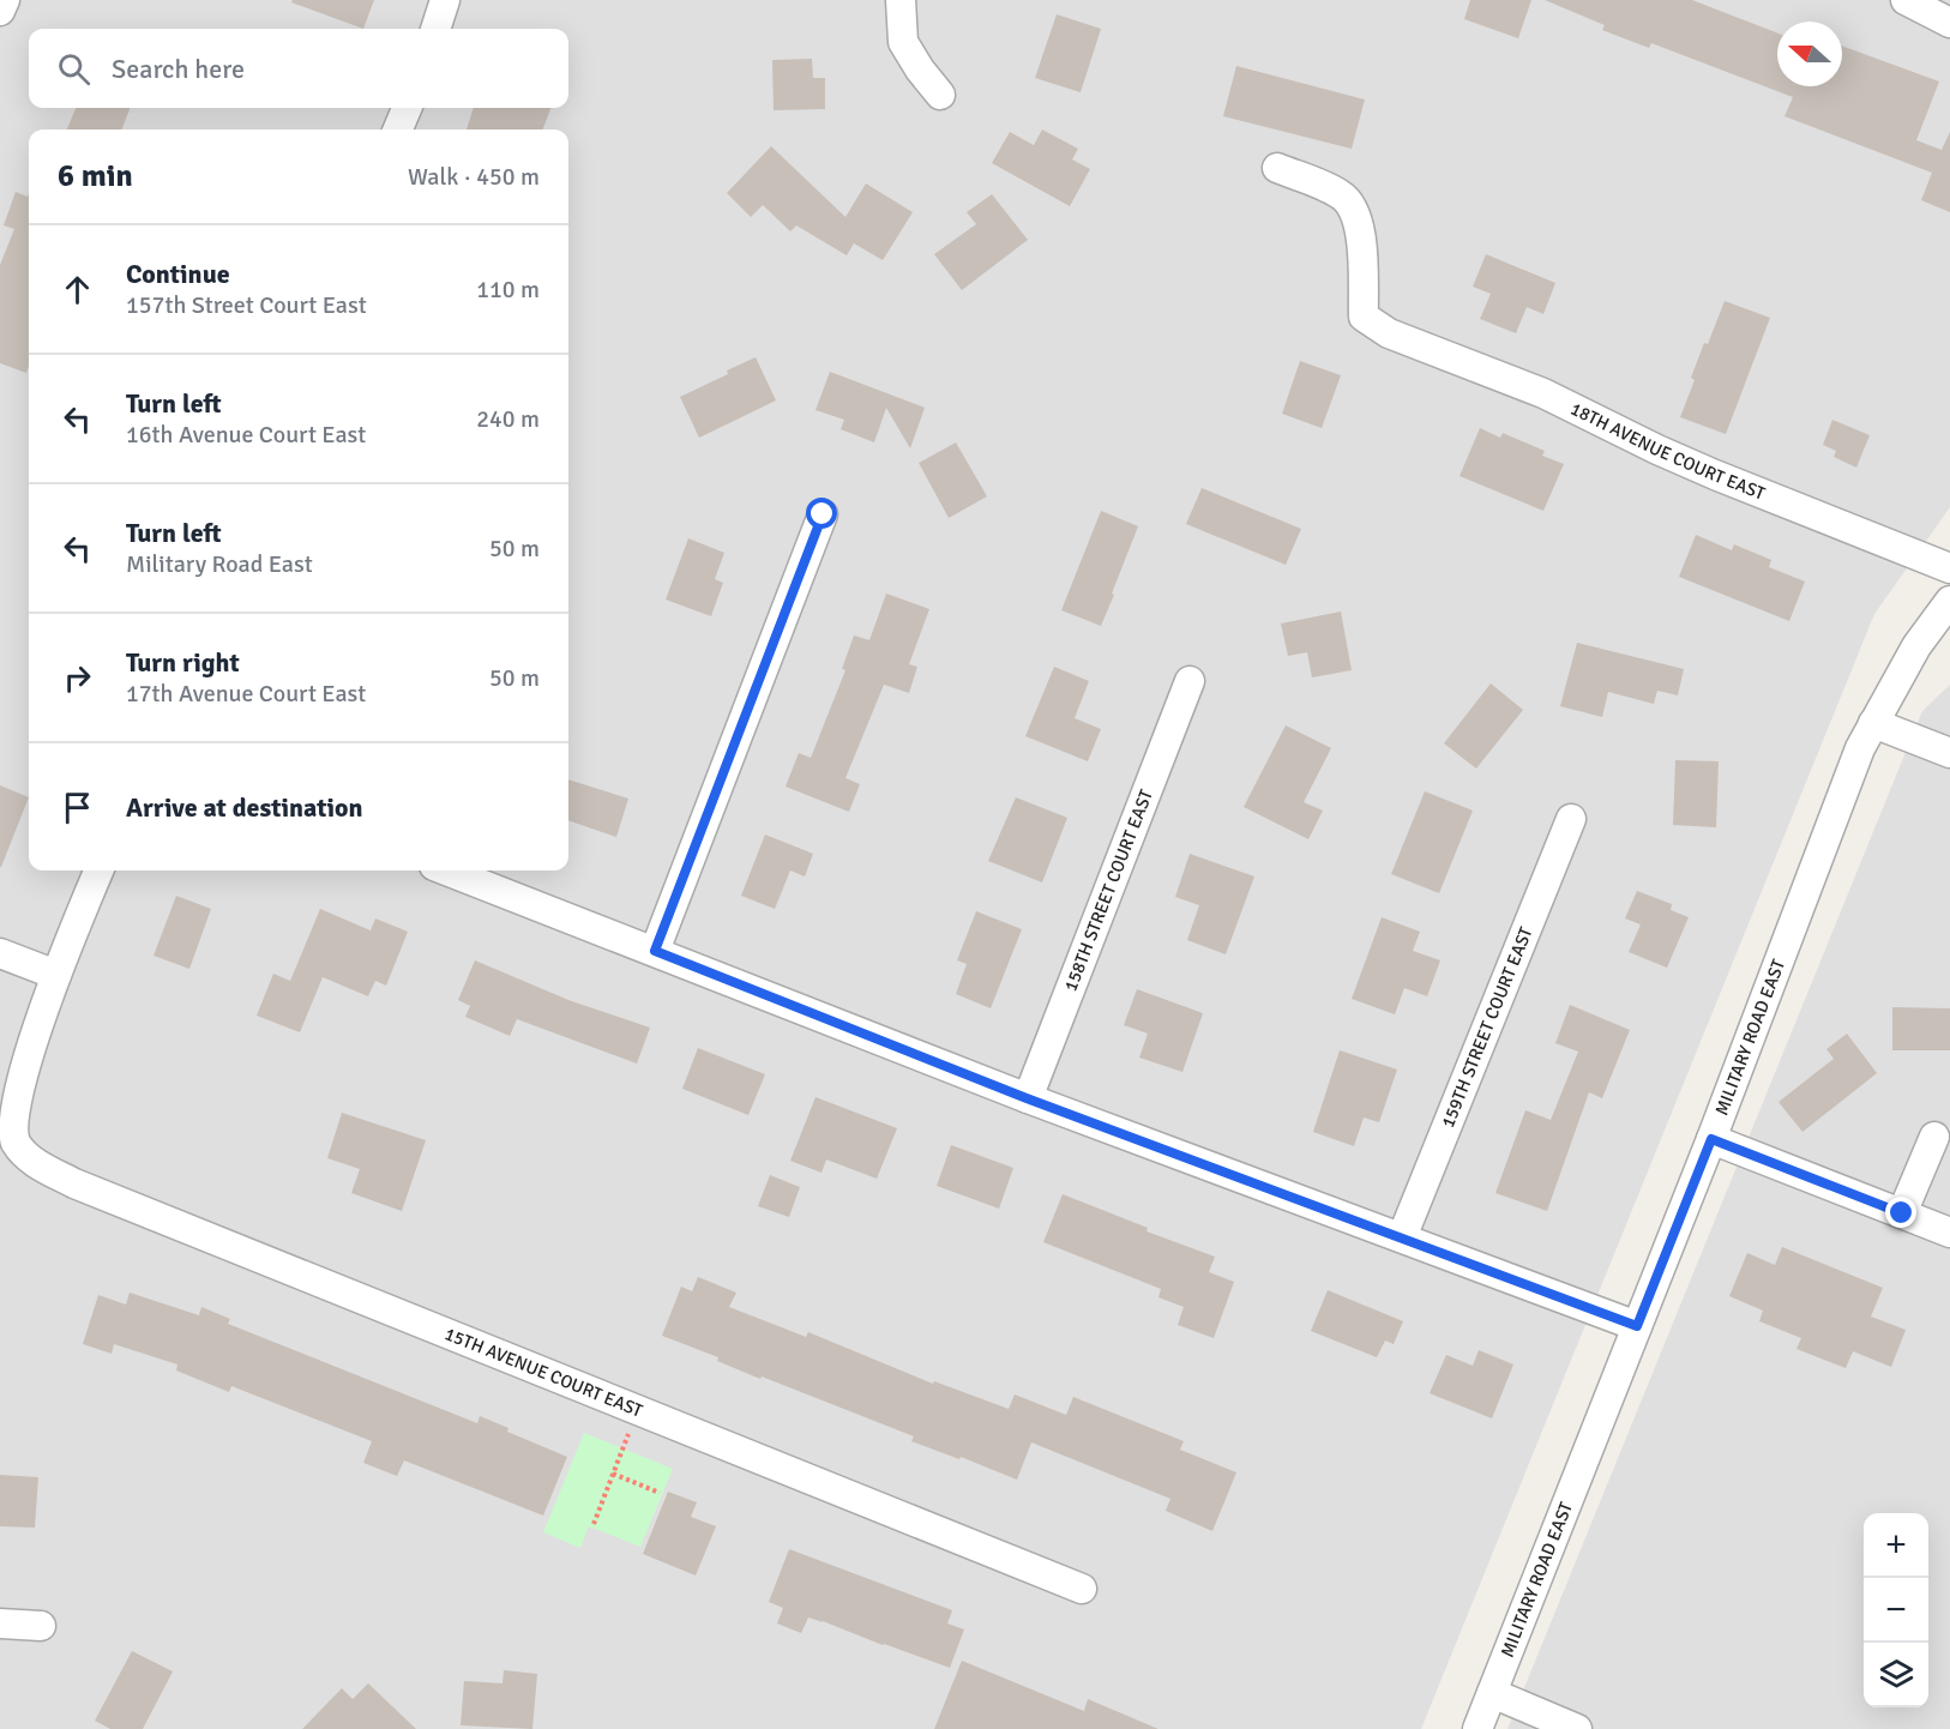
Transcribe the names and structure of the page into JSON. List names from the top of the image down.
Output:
{
  "streets": {
    "street": [
      "18TH AVENUE COURT EAST",
      "158TH STREET COURT EAST",
      "159TH STREET COURT EAST",
      "MILITARY ROAD EAST",
      "15TH AVENUE COURT EAST"
    ]
  },
  "north": "left",
  "page": {
    "search": "Search here",
    "heading": ["6 min", "Walk · 450 m"],
    "list": [
      ["Continue", "157th Street Court East", "110 m"],
      ["Turn left", "16th Avenue Court East", "240 m"],
      ["Turn left", "Military Road East", "50 m"],
      ["Turn right", "17th Avenue Court East", "50 m"],
      "Arrive at destination"
    ],
    "map_buttons": ["+", "−"]
  }
}
